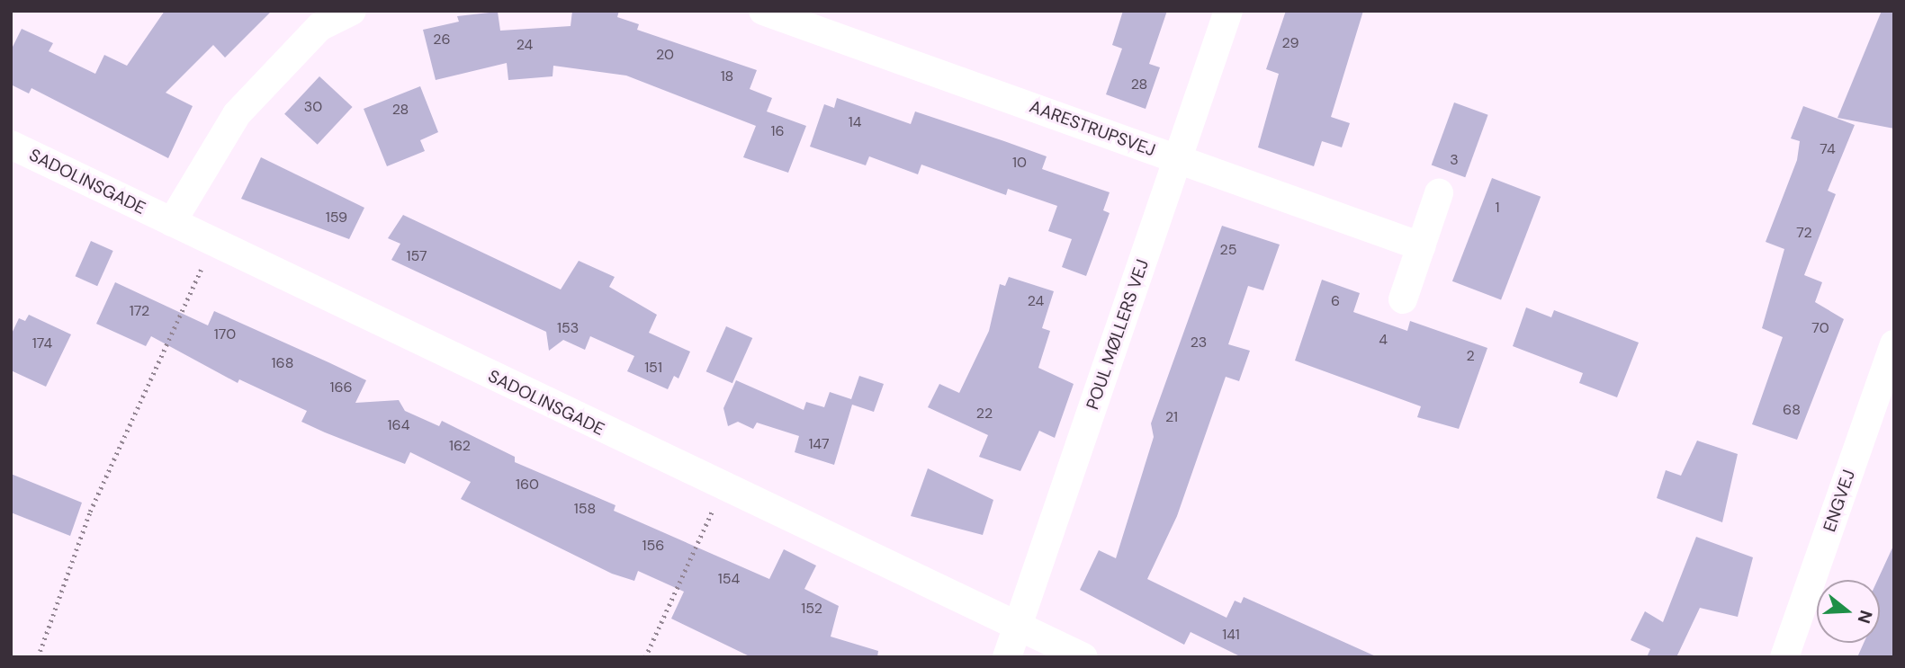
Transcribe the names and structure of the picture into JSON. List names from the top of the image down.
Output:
{
  "streets": {
    "street": [
      "AARESTRUPSVEJ",
      "SADOLINSGADE",
      "POUL MØLLERS VEJ",
      "ENGVEJ"
    ]
  },
  "crossings": [
    ["AARESTRUPSVEJ", "POUL MØLLERS VEJ"],
    ["SADOLINSGADE", "POUL MØLLERS VEJ"]
  ],
  "house_numbers": [
    "26",
    "29",
    "24",
    "20",
    "18",
    "28",
    "30",
    "28",
    "14",
    "16",
    "74",
    "3",
    "10",
    "1",
    "159",
    "72",
    "25",
    "157",
    "24",
    "6",
    "172",
    "153",
    "70",
    "170",
    "4",
    "23",
    "174",
    "2",
    "168",
    "151",
    "166",
    "68",
    "22",
    "21",
    "164",
    "147",
    "162",
    "160",
    "158",
    "156",
    "154",
    "152",
    "141"
  ],
  "north": "right"
}
